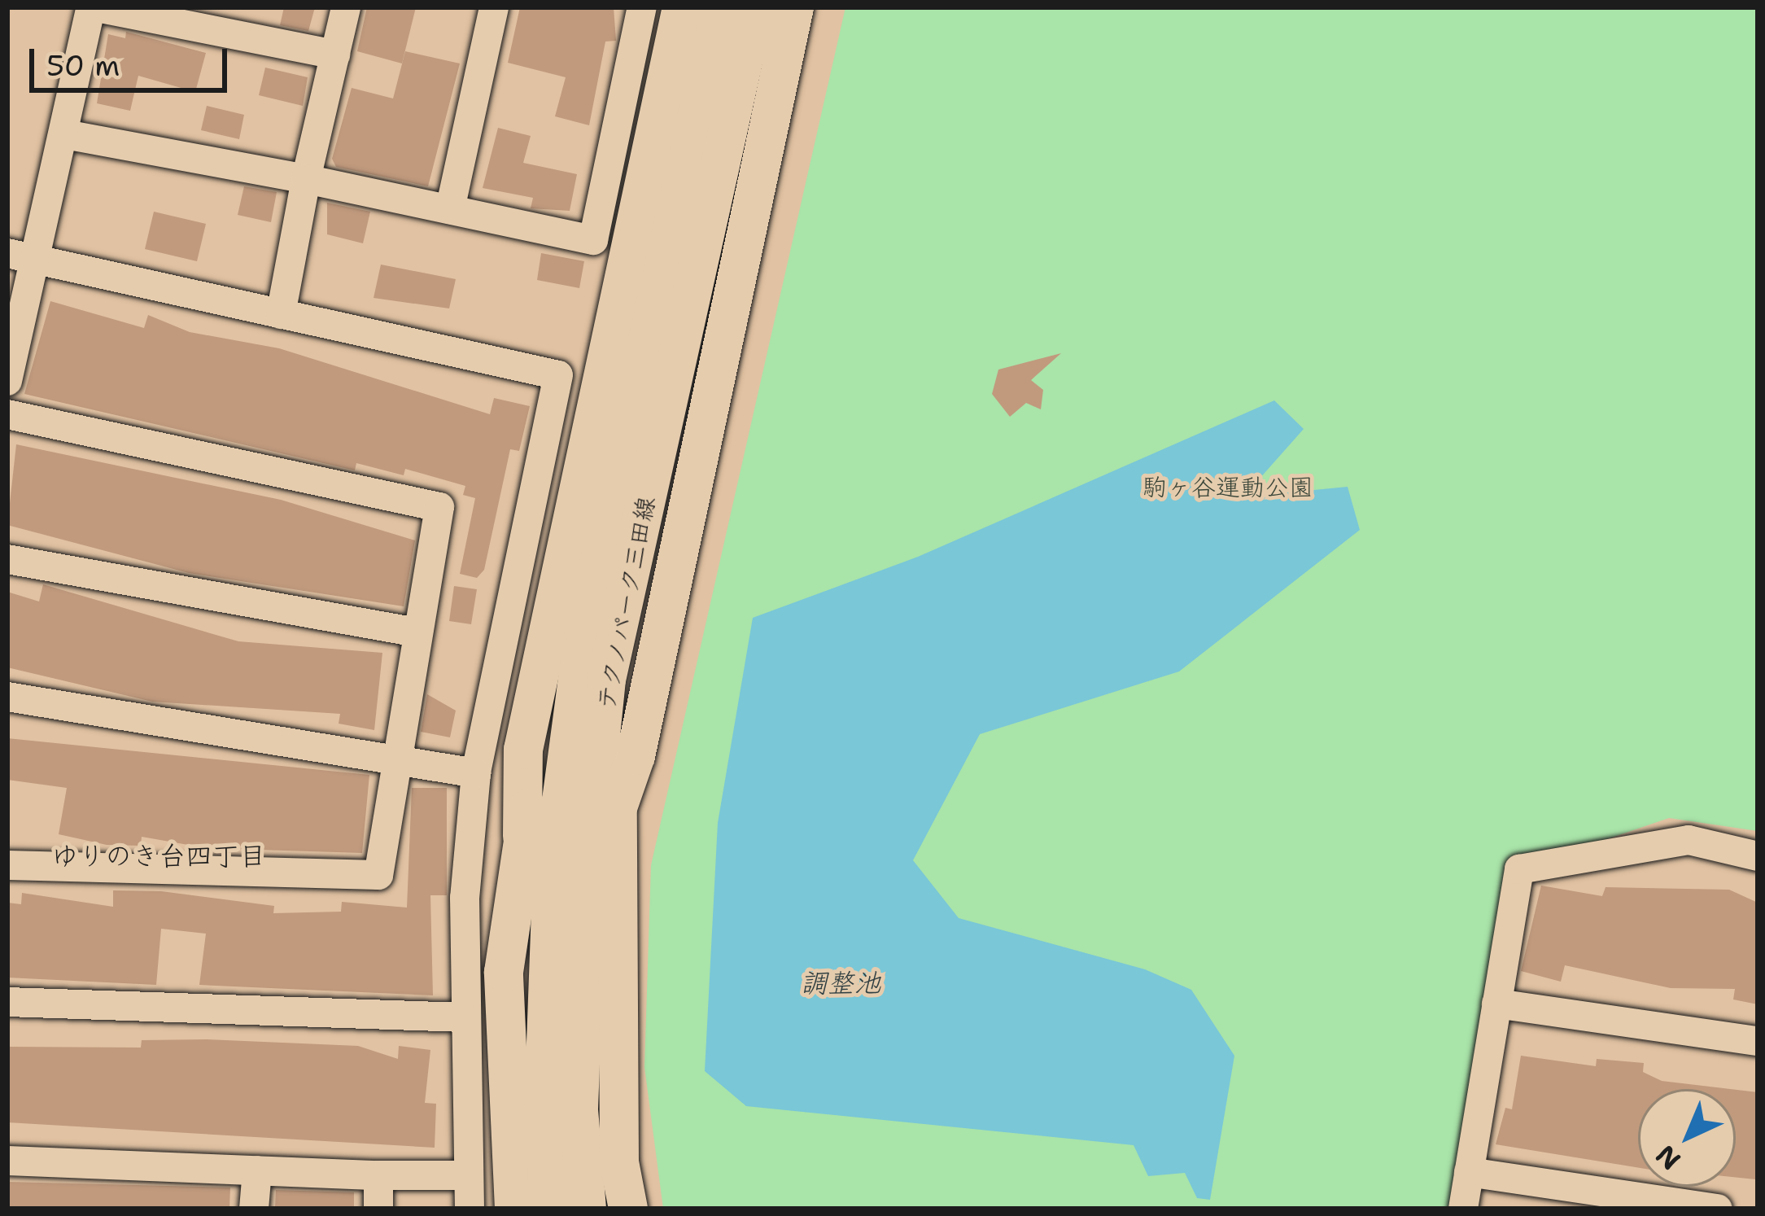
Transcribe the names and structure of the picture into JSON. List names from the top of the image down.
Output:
{
  "streets": {
    "main road": ["テクノパーク三田線"]
  },
  "districts": ["ゆりのき台四丁目"],
  "water": ["調整池"],
  "parks": ["駒ヶ谷運動公園"],
  "scale_bar": "50 m",
  "north": "bottom left"
}
